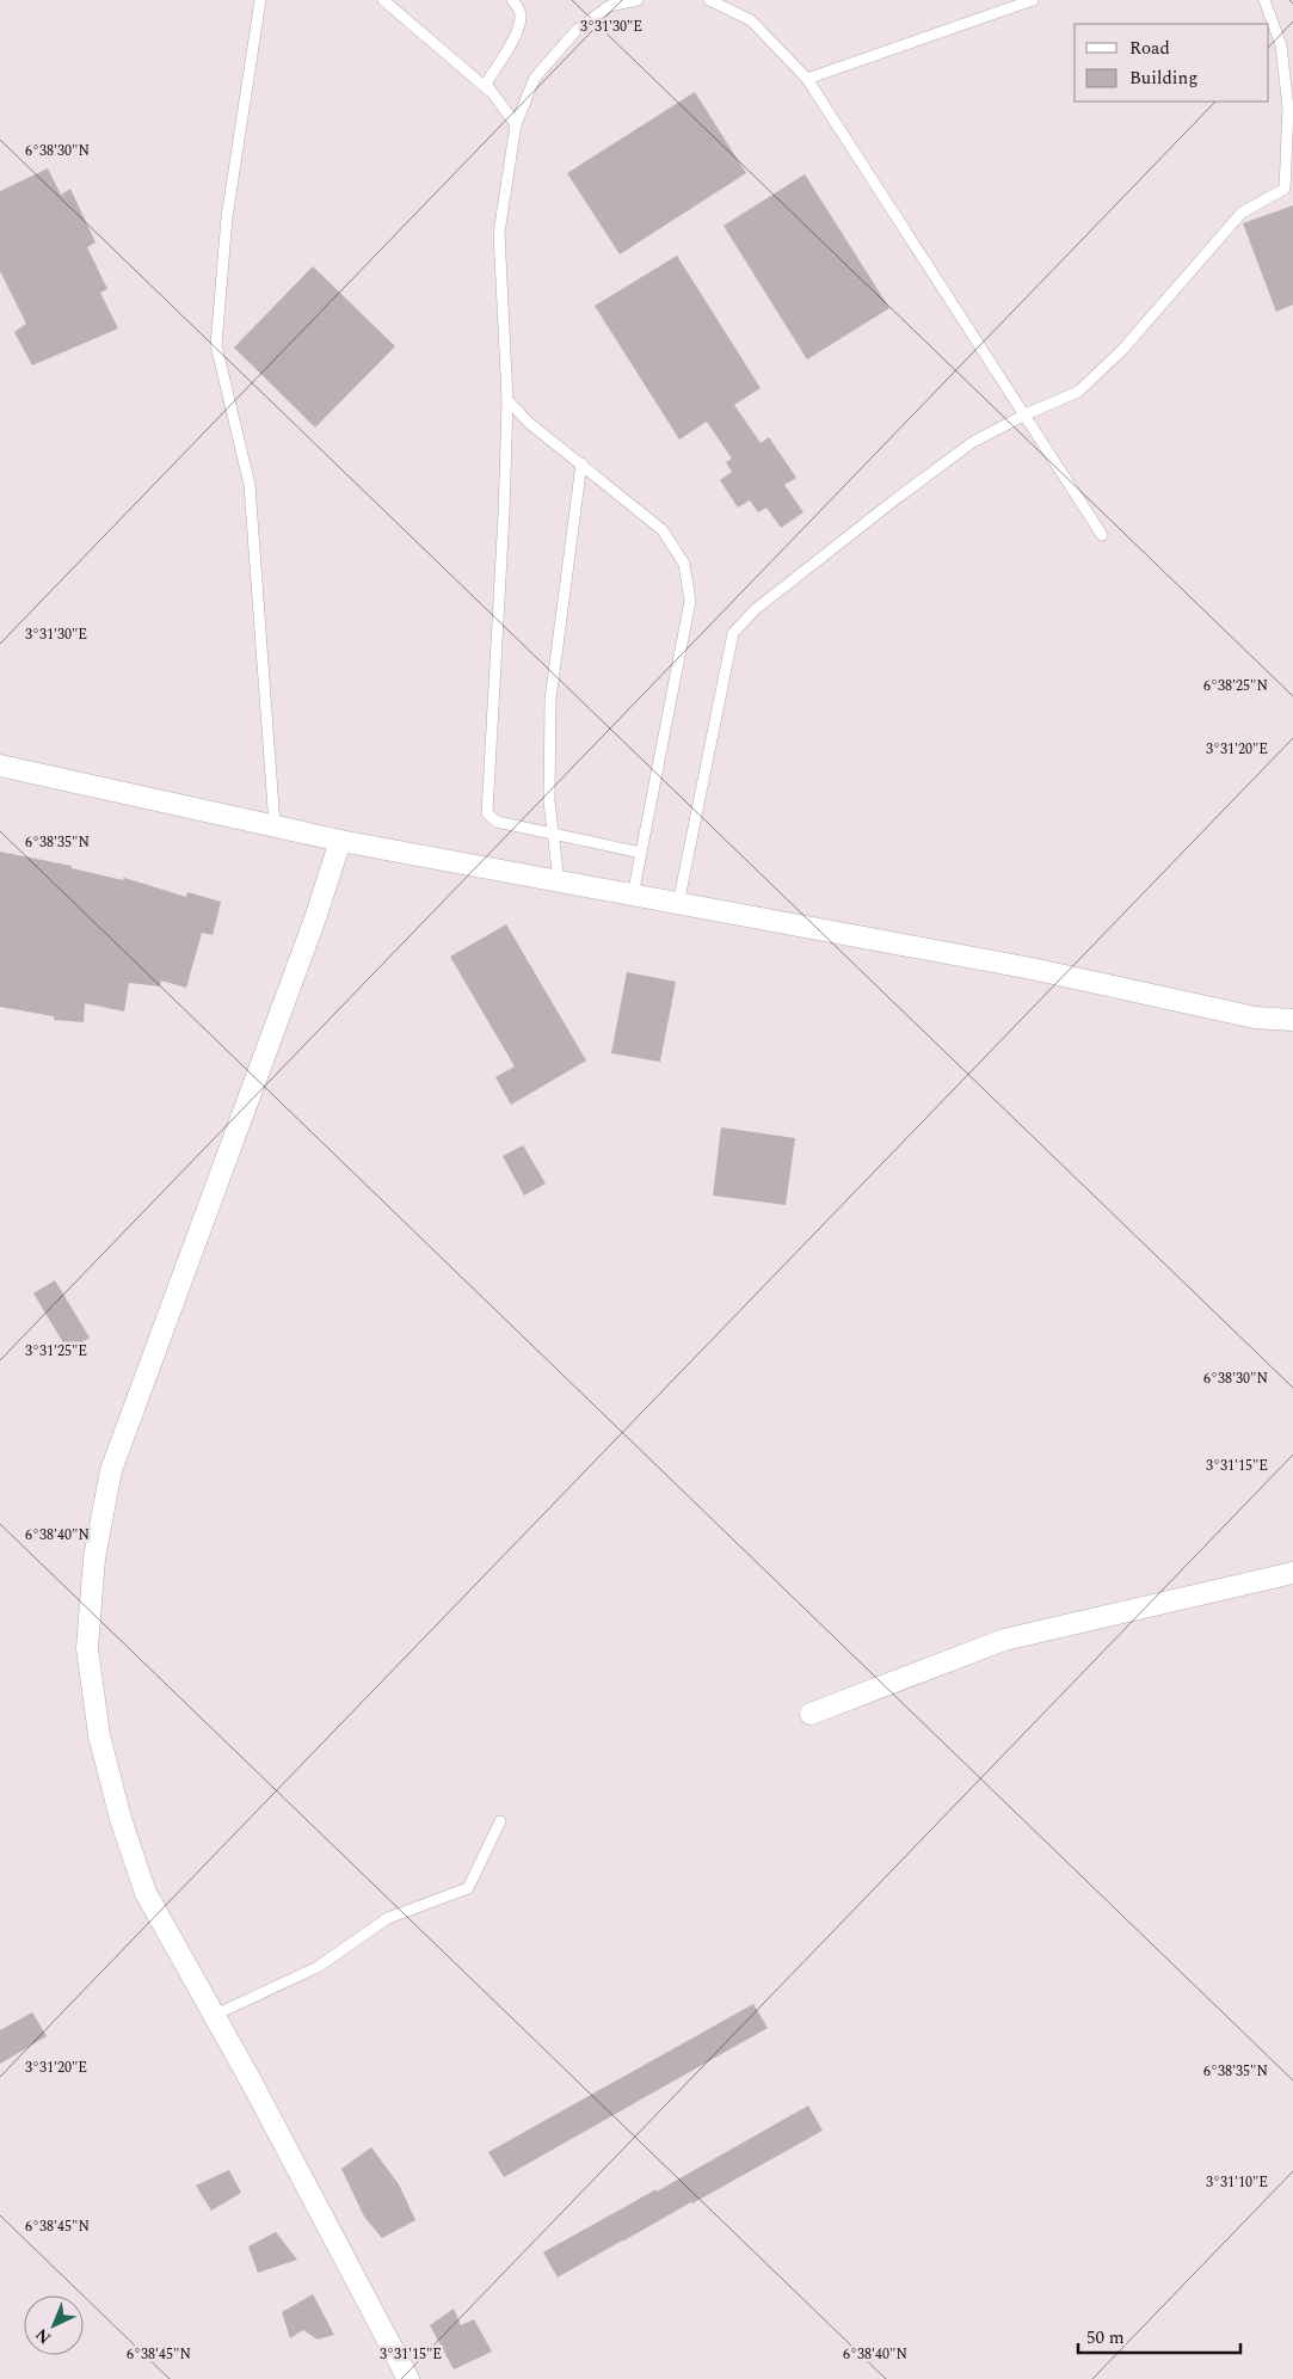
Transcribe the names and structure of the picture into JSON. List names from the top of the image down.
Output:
{
  "legend": ["Road", "Building"],
  "scale_bar": "50 m",
  "north": "bottom left",
  "coordinates": [
    "3°31'30\"E",
    "6°38'30\"N",
    "6°38'25\"N",
    "3°31'20\"E",
    "6°38'35\"N",
    "3°31'25\"E",
    "3°31'15\"E",
    "6°38'40\"N",
    "3°31'10\"E",
    "6°38'45\"N"
  ]
}
